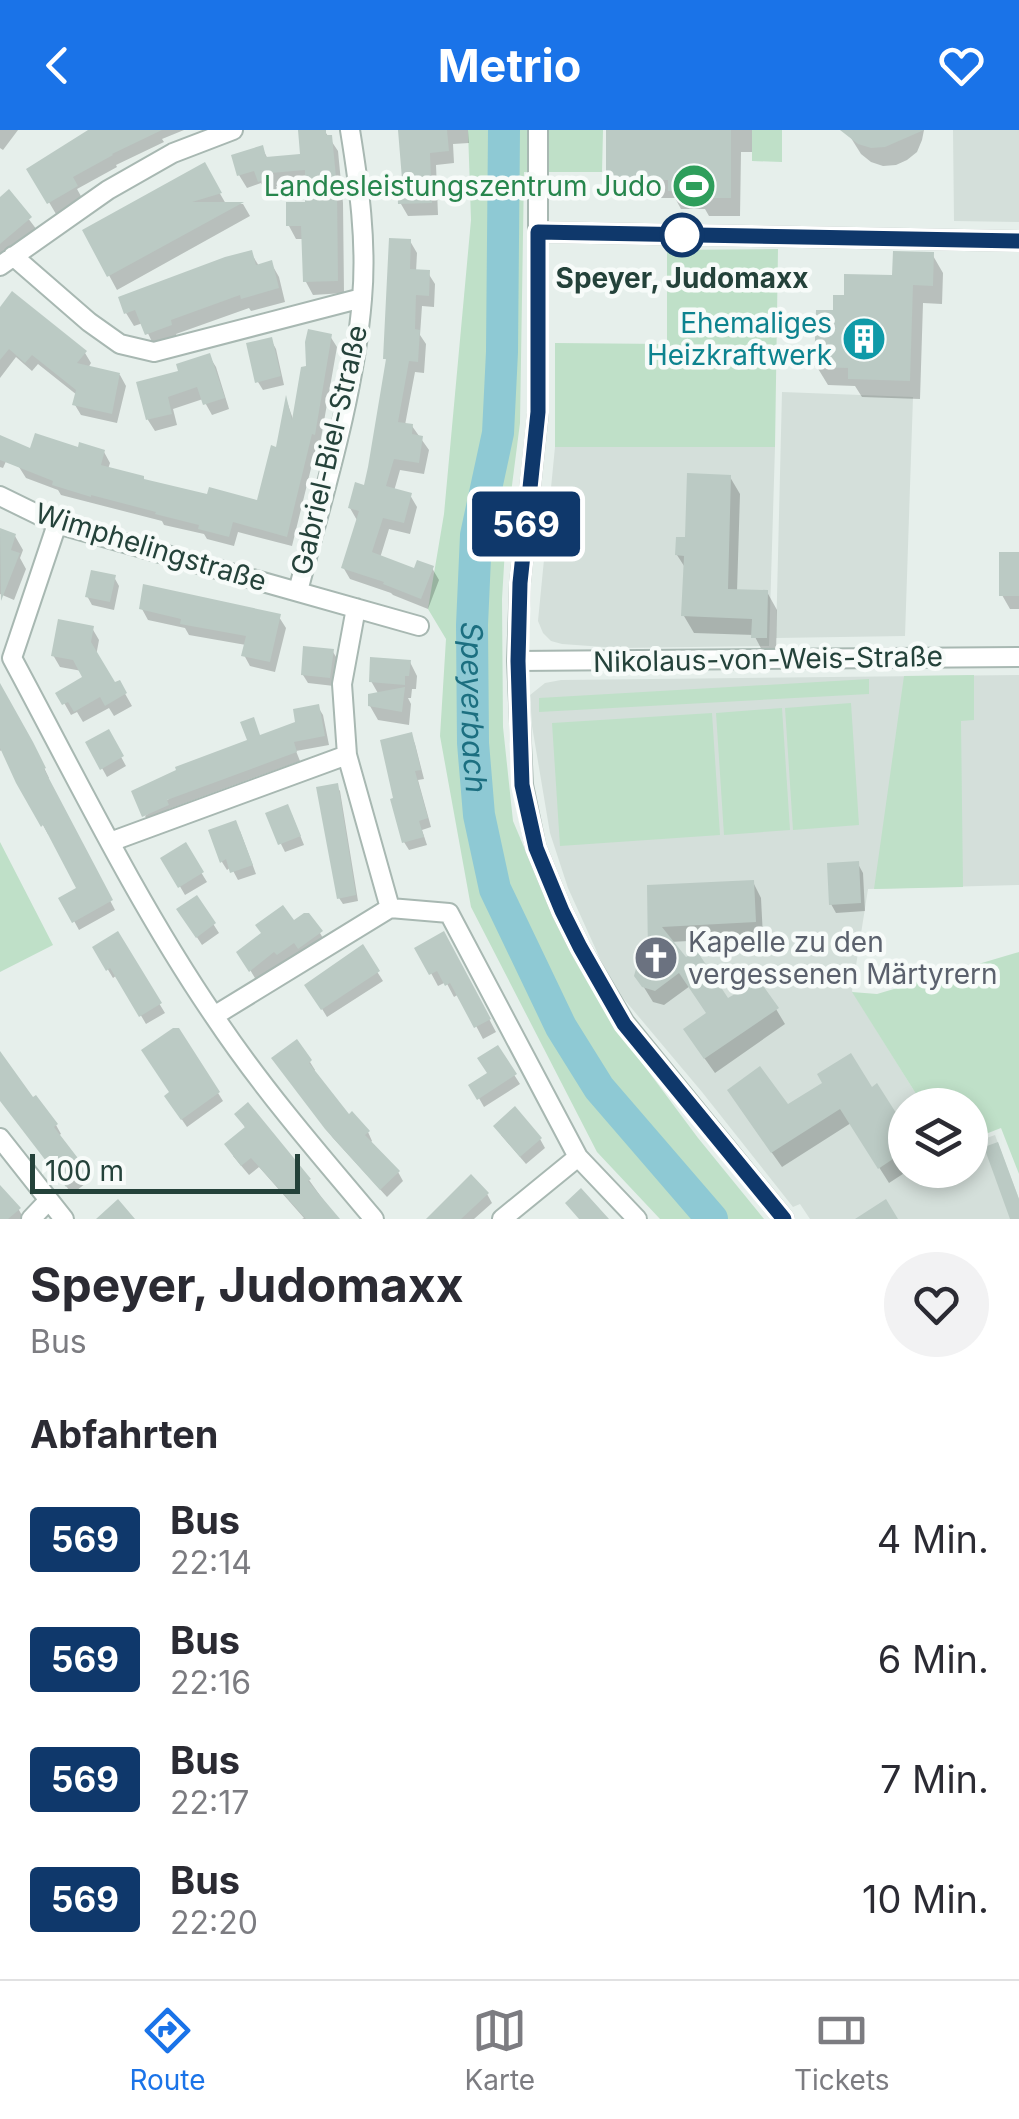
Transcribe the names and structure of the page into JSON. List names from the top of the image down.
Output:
{
  "streets": {
    "street": ["Gabriel-Biel-Straße", "Wimphelingstraße", "Nikolaus-von-Weis-Straße"]
  },
  "crossings": [
    ["Gabriel-Biel-Straße", "Wimphelingstraße"]
  ],
  "water": ["Speyerbach"],
  "places": {
    "sports": ["Landesleistungszentrum Judo"],
    "other": ["Speyer, Judomaxx"],
    "building": ["Ehemaliges Heizkraftwerk"],
    "church": ["Kapelle zu den vergessenen Märtyrern"]
  },
  "lines": ["bus line 569"],
  "scale_bar": "100 m",
  "page": {
    "header": "Metrio",
    "on_map": "569",
    "scale": "100 m",
    "heading": [
      ["Speyer, Judomaxx", "Bus"],
      "Abfahrten"
    ],
    "list": [
      {
        "mark": "569",
        "name": "Bus",
        "note": "22:14",
        "value": "4 Min."
      },
      {
        "mark": "569",
        "name": "Bus",
        "note": "22:16",
        "value": "6 Min."
      },
      {
        "mark": "569",
        "name": "Bus",
        "note": "22:17",
        "value": "7 Min."
      },
      {
        "mark": "569",
        "name": "Bus",
        "note": "22:20",
        "value": "10 Min."
      }
    ],
    "tabs": ["Route", "Karte", "Tickets"]
  }
}
